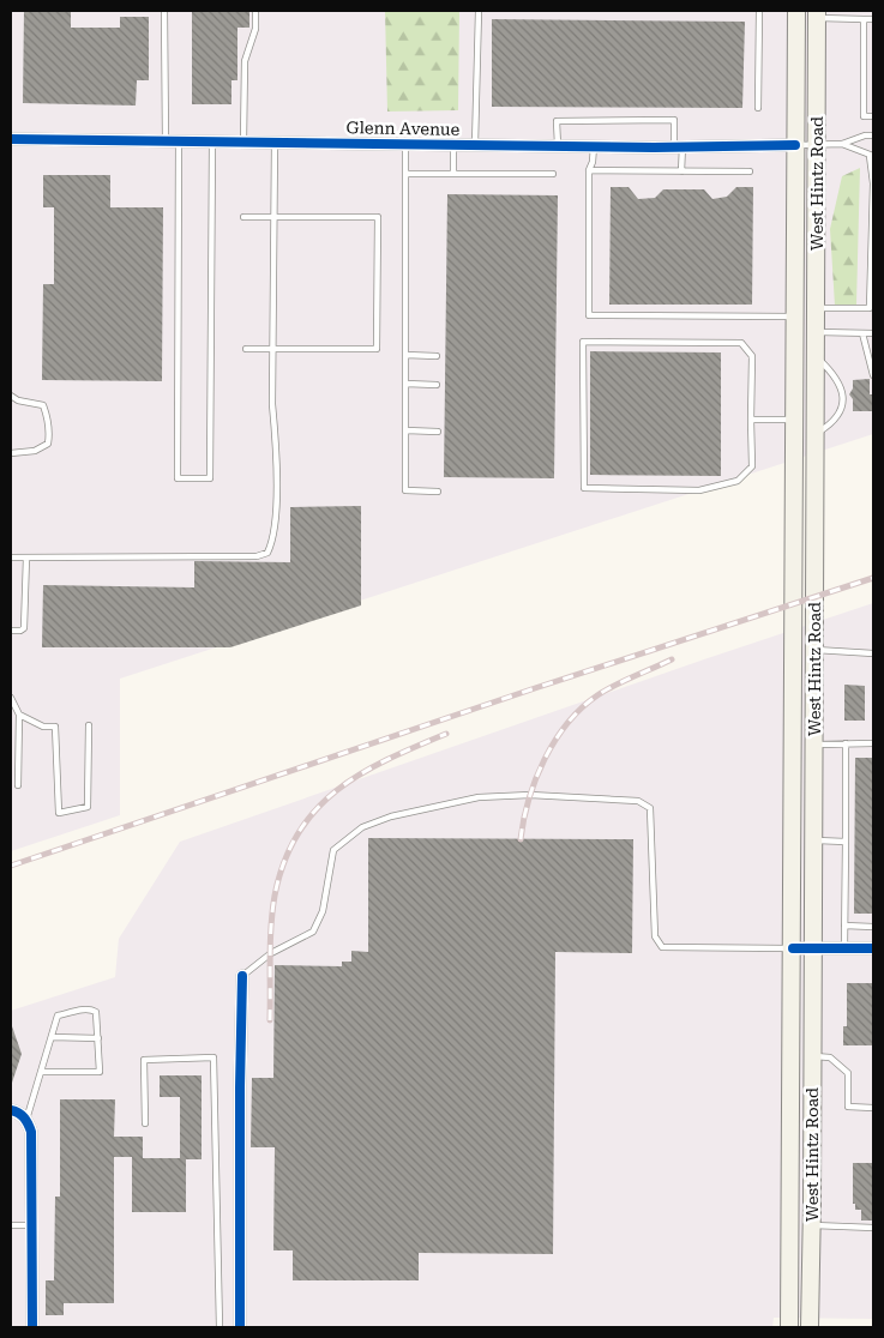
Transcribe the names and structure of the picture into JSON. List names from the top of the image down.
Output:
{
  "streets": {
    "main road": ["West Hintz Road"],
    "street": ["Glenn Avenue"]
  },
  "crossings": [
    ["Glenn Avenue", "West Hintz Road"]
  ]
}
